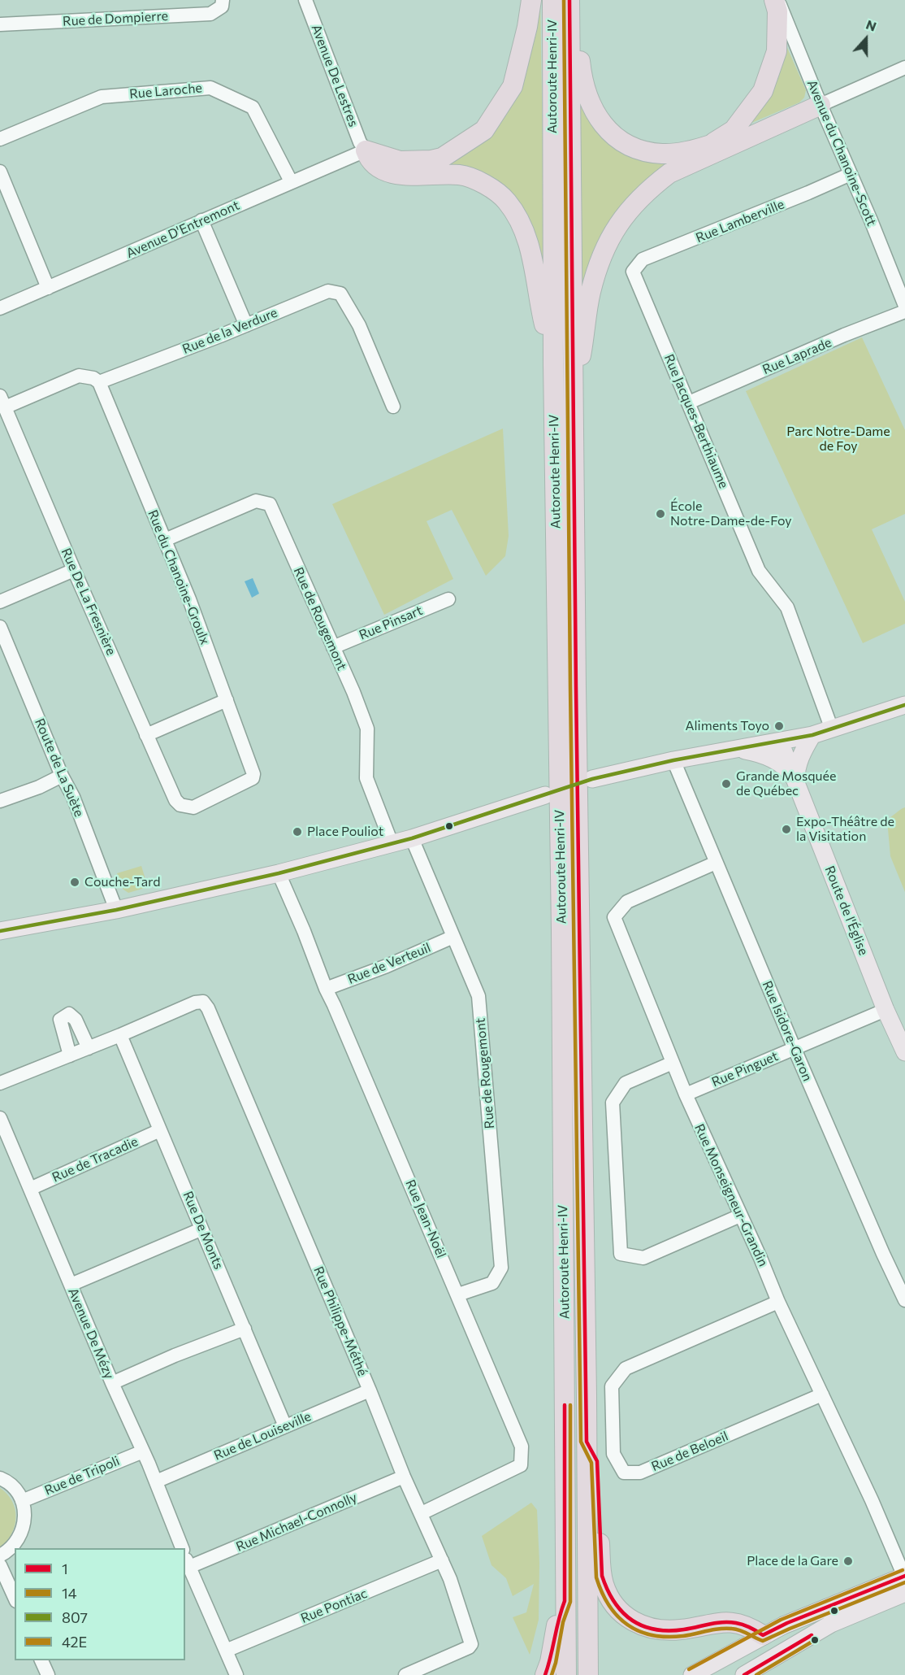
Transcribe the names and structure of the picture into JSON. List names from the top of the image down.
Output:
{
  "streets": {
    "highway": ["Autoroute Henri-IV"],
    "main road": ["Route de l'Église"],
    "street": [
      "Rue de Dompierre",
      "Avenue De Lestres",
      "Rue Laroche",
      "Avenue du Chanoine-Scott",
      "Rue Lamberville",
      "Avenue D'Entremont",
      "Rue de la Verdure",
      "Rue Laprade",
      "Rue Jacques-Berthiaume",
      "Rue du Chanoine-Groulx",
      "Rue De La Fresnière",
      "Rue de Rougemont",
      "Rue Pinsart",
      "Route de La Suète",
      "Rue de Verteuil",
      "Rue Isidore-Garon",
      "Rue Pinguet",
      "Rue de Tracadie",
      "Rue Monseigneur-Grandin",
      "Rue Jean-Noël",
      "Rue De Monts",
      "Rue Philippe-Méthé",
      "Avenue De Mézy",
      "Rue de Louiseville",
      "Rue de Beloeil",
      "Rue de Tripoli",
      "Rue Michael-Connolly",
      "Rue Pontiac"
    ]
  },
  "crossings": [
    ["Avenue De Lestres", "Avenue D'Entremont"],
    ["Rue Laroche", "Avenue D'Entremont"],
    ["Avenue du Chanoine-Scott", "Rue Lamberville"],
    ["Rue Lamberville", "Rue Jacques-Berthiaume"],
    ["Rue de la Verdure", "Rue du Chanoine-Groulx"],
    ["Rue Laprade", "Rue Jacques-Berthiaume"],
    ["Rue du Chanoine-Groulx", "Rue De La Fresnière"],
    ["Rue du Chanoine-Groulx", "Rue de Rougemont"],
    ["Rue de Rougemont", "Rue Pinsart"],
    ["Rue de Rougemont", "Rue de Verteuil"],
    ["Rue de Rougemont", "Rue Jean-Noël"],
    ["Route de l'Église", "Rue Pinguet"],
    ["Rue de Verteuil", "Rue Jean-Noël"],
    ["Rue Isidore-Garon", "Rue Pinguet"],
    ["Rue Isidore-Garon", "Rue Monseigneur-Grandin"],
    ["Rue Pinguet", "Rue Monseigneur-Grandin"],
    ["Rue de Tracadie", "Rue De Monts"],
    ["Rue de Tracadie", "Avenue De Mézy"],
    ["Rue Monseigneur-Grandin", "Rue de Beloeil"],
    ["Rue Jean-Noël", "Rue Philippe-Méthé"],
    ["Rue De Monts", "Rue Philippe-Méthé"],
    ["Rue De Monts", "Rue de Louiseville"],
    ["Rue Philippe-Méthé", "Rue de Louiseville"],
    ["Rue Philippe-Méthé", "Rue Michael-Connolly"],
    ["Rue Philippe-Méthé", "Rue Pontiac"],
    ["Avenue De Mézy", "Rue de Louiseville"],
    ["Avenue De Mézy", "Rue de Tripoli"]
  ],
  "parks": ["Parc Notre-Dame de Foy"],
  "places": [
    "École Notre-Dame-de-Foy",
    "Aliments Toyo",
    "Grande Mosquée de Québec",
    "Expo-Théâtre de la Visitation",
    "Place Pouliot",
    "Couche-Tard",
    "Place de la Gare"
  ],
  "lines": [
    "transit line 1",
    "transit line 14",
    "transit line 807",
    "transit line 42E"
  ],
  "legend": [
    "1",
    "14",
    "807",
    "42E"
  ],
  "north": "top"
}
